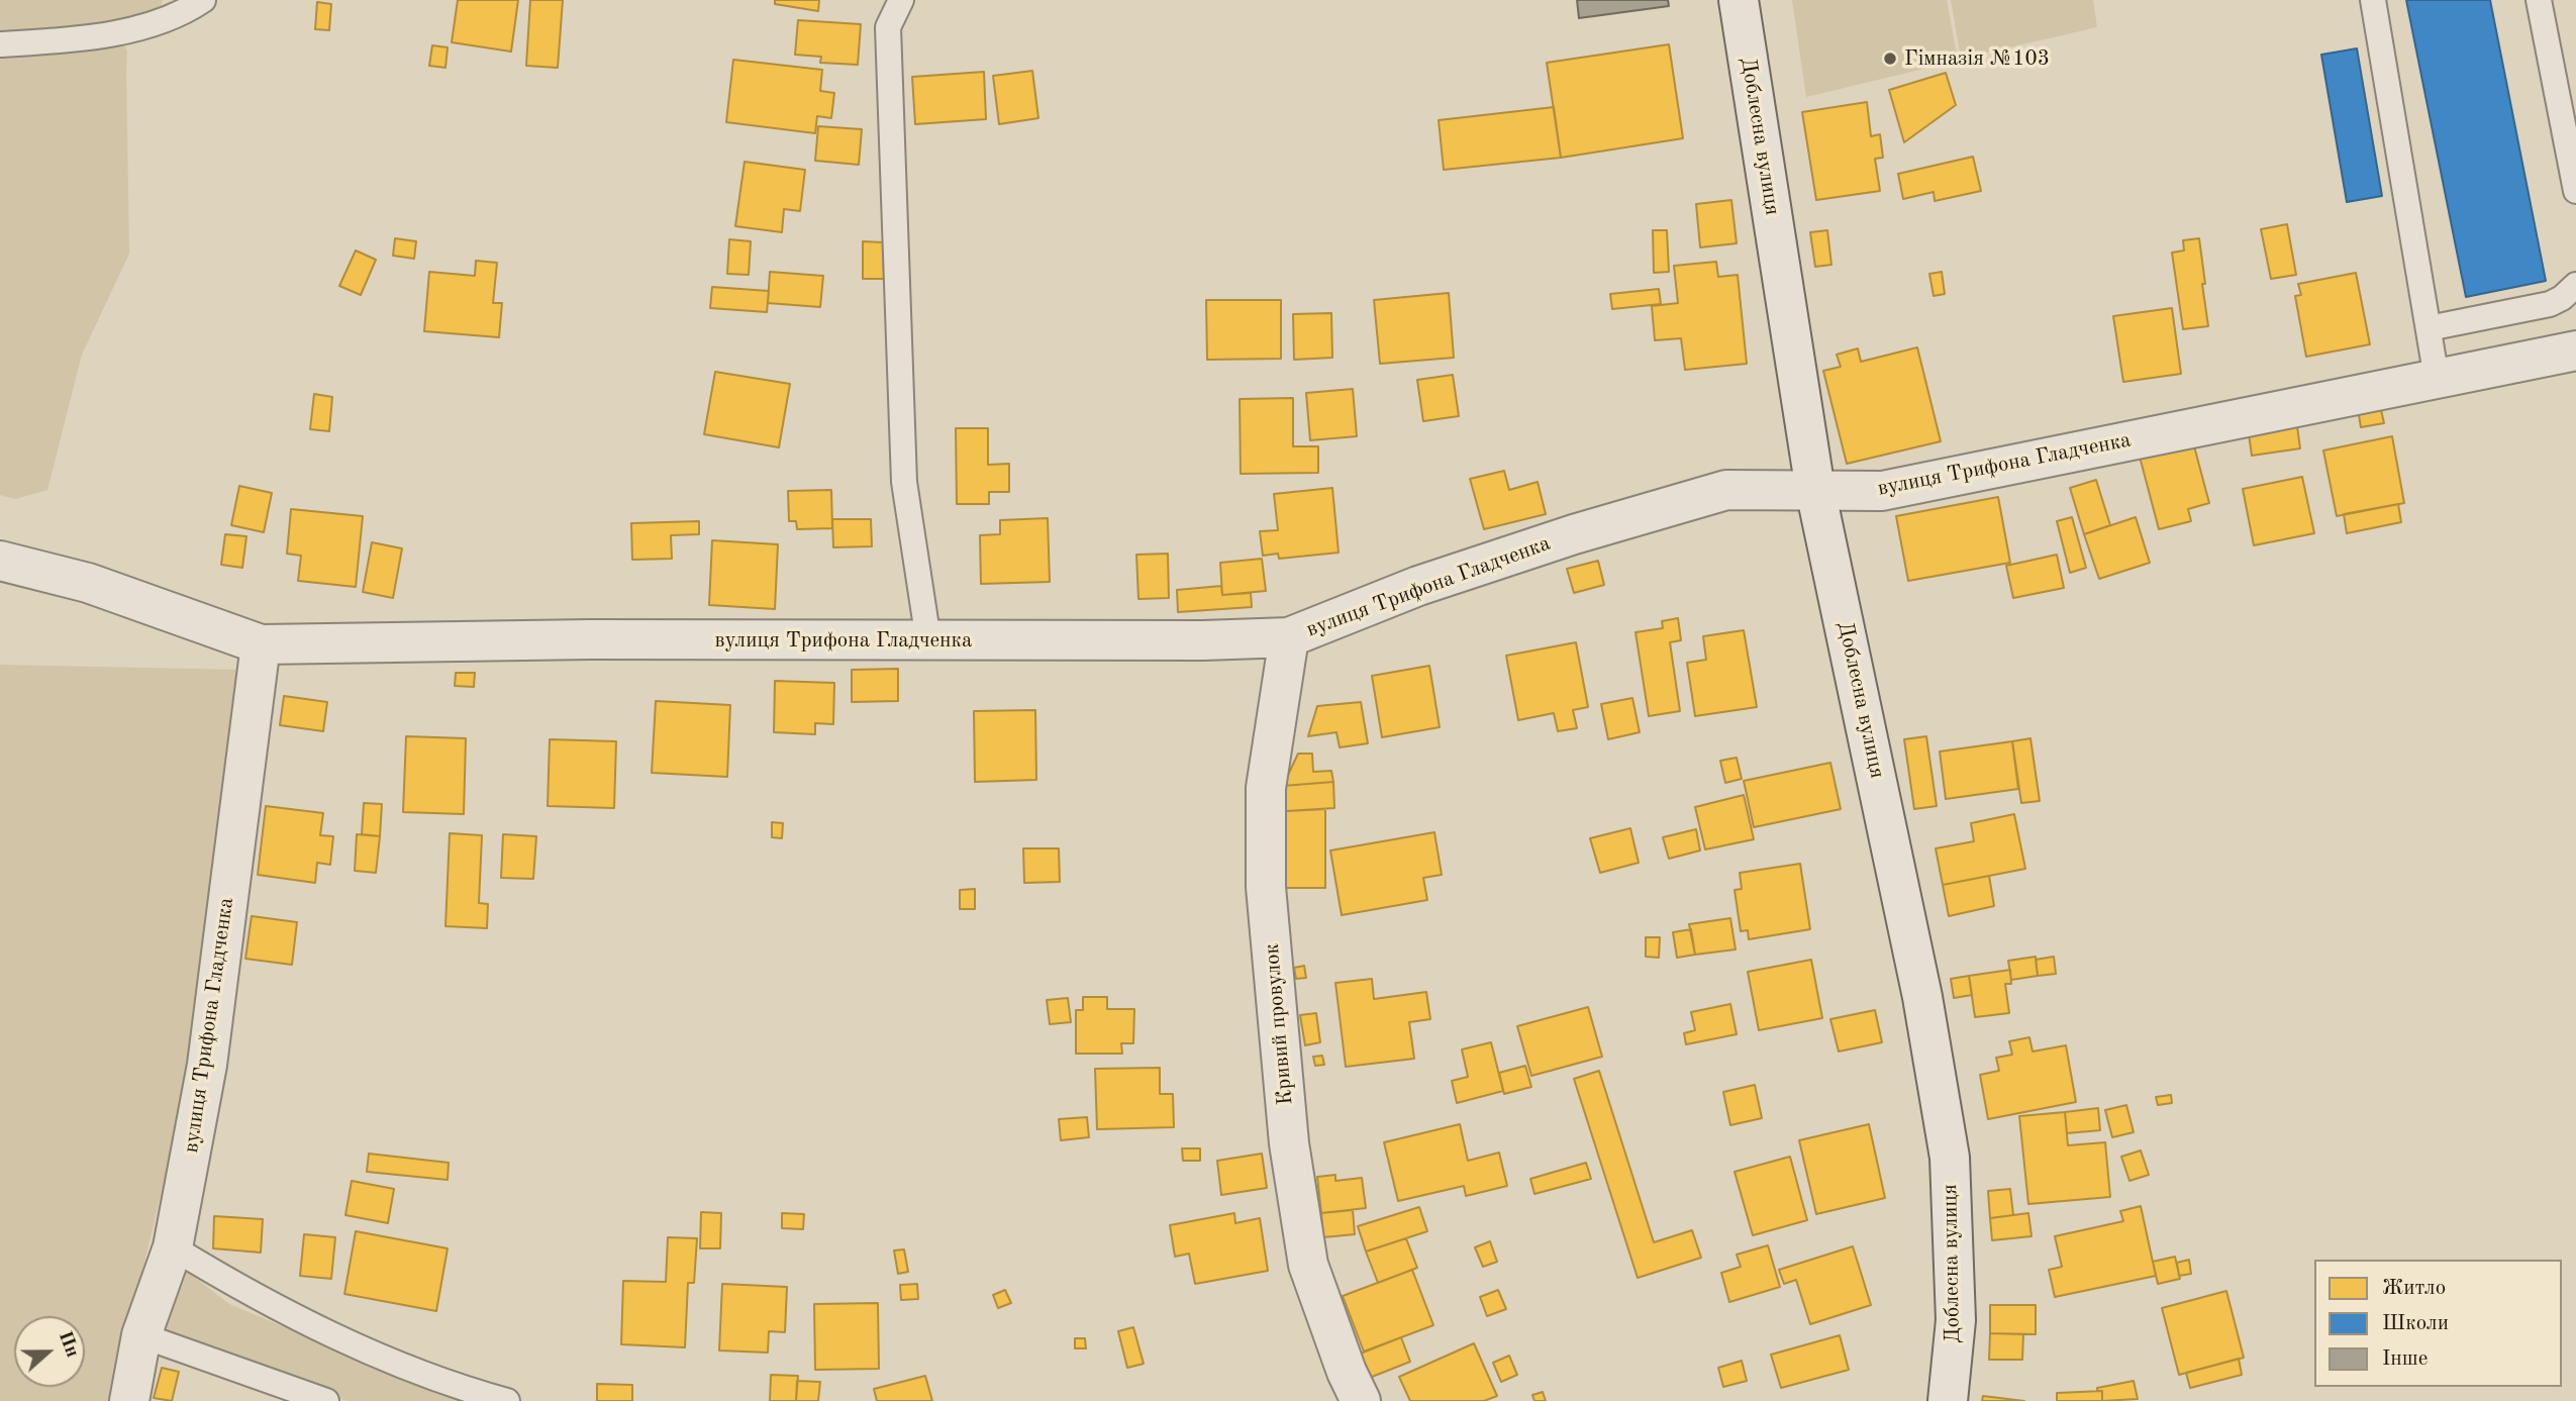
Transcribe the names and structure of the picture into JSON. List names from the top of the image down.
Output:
{
  "streets": {
    "street": ["Доблесна вулиця", "вулиця Трифона Гладченка", "Кривий провулок"]
  },
  "crossings": [
    ["Доблесна вулиця", "вулиця Трифона Гладченка"],
    ["вулиця Трифона Гладченка", "Кривий провулок"]
  ],
  "places": ["Гімназія №103"],
  "legend": ["Житло", "Школи", "Інше"],
  "north": "right"
}
